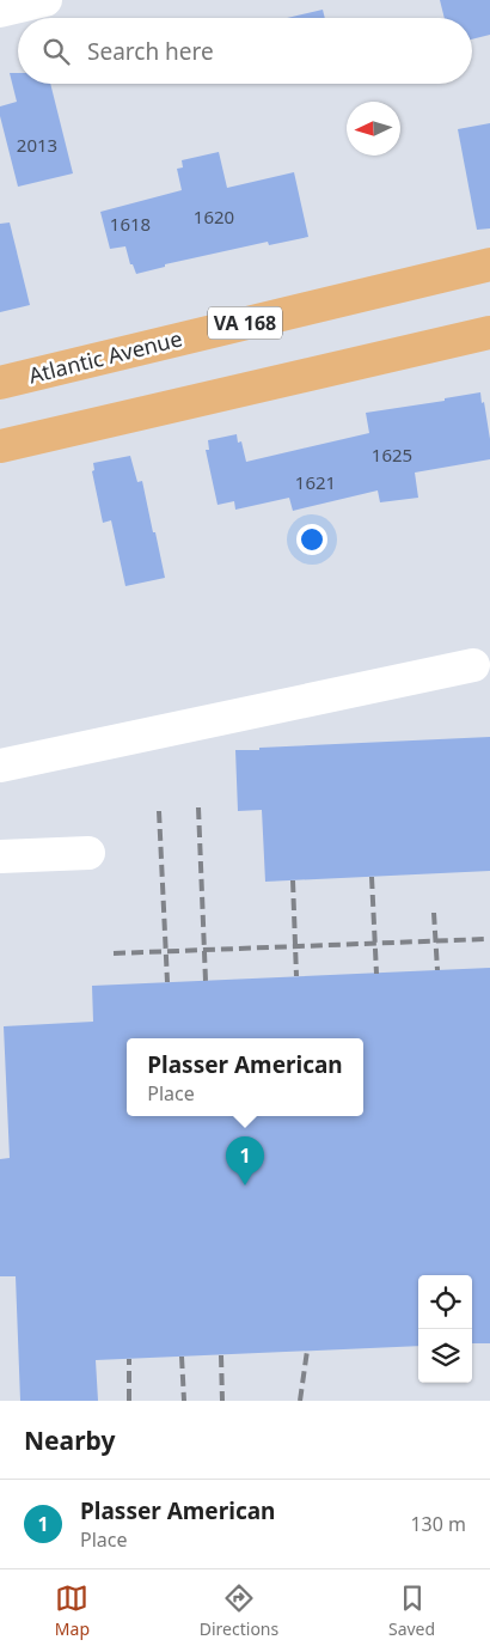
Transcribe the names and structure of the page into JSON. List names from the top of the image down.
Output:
{
  "streets": {
    "main road": ["VA 168", "Atlantic Avenue"]
  },
  "house_numbers": [
    "2013",
    "1620",
    "1618",
    "1625",
    "1621"
  ],
  "north": "left",
  "page": {
    "search": "Search here",
    "popup": ["Plasser American", "Place"],
    "pins": "1",
    "heading": "Nearby",
    "list": [
      {
        "mark": "1",
        "name": "Plasser American",
        "note": "Place",
        "value": "130 m"
      }
    ],
    "nav": ["Map", "Directions", "Saved"]
  }
}
